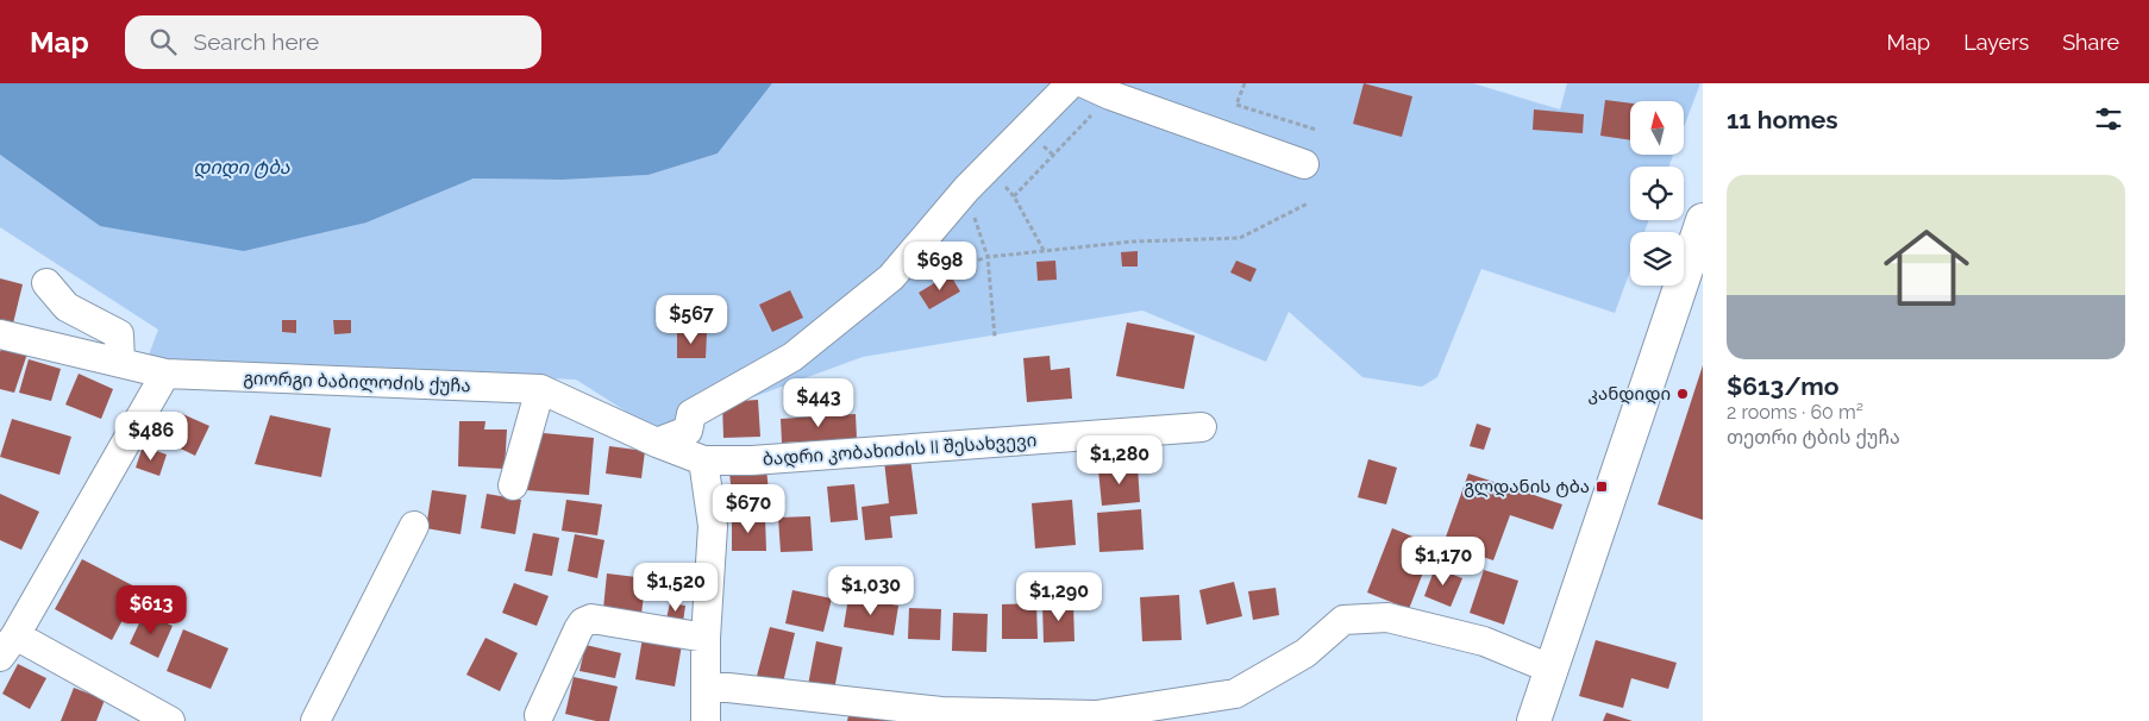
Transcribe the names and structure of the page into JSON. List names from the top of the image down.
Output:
{
  "streets": {
    "street": ["გიორგი ბაბილოძის ქუჩა", "ბადრი კობახიძის II შესახვევი"]
  },
  "crossings": [
    ["გიორგი ბაბილოძის ქუჩა", "ბადრი კობახიძის II შესახვევი"]
  ],
  "water": ["დიდი ტბა"],
  "places": {
    "other": ["კანდიდი"],
    "transit": ["გლდანის ტბა"]
  },
  "north": "top",
  "page": {
    "header": "Map",
    "search": "Search here",
    "nav": ["Map", "Layers", "Share"],
    "heading": "11 homes",
    "list": [
      {
        "name": "$613/mo",
        "note": "2 rooms · 60 m² · თეთრი ტბის ქუჩა"
      }
    ],
    "price": [
      "$698",
      "$567",
      "$443",
      "$486",
      "$1,280",
      "$670",
      "$1,170",
      "$1,520",
      "$1,030",
      "$1,290",
      "$613"
    ]
  }
}
